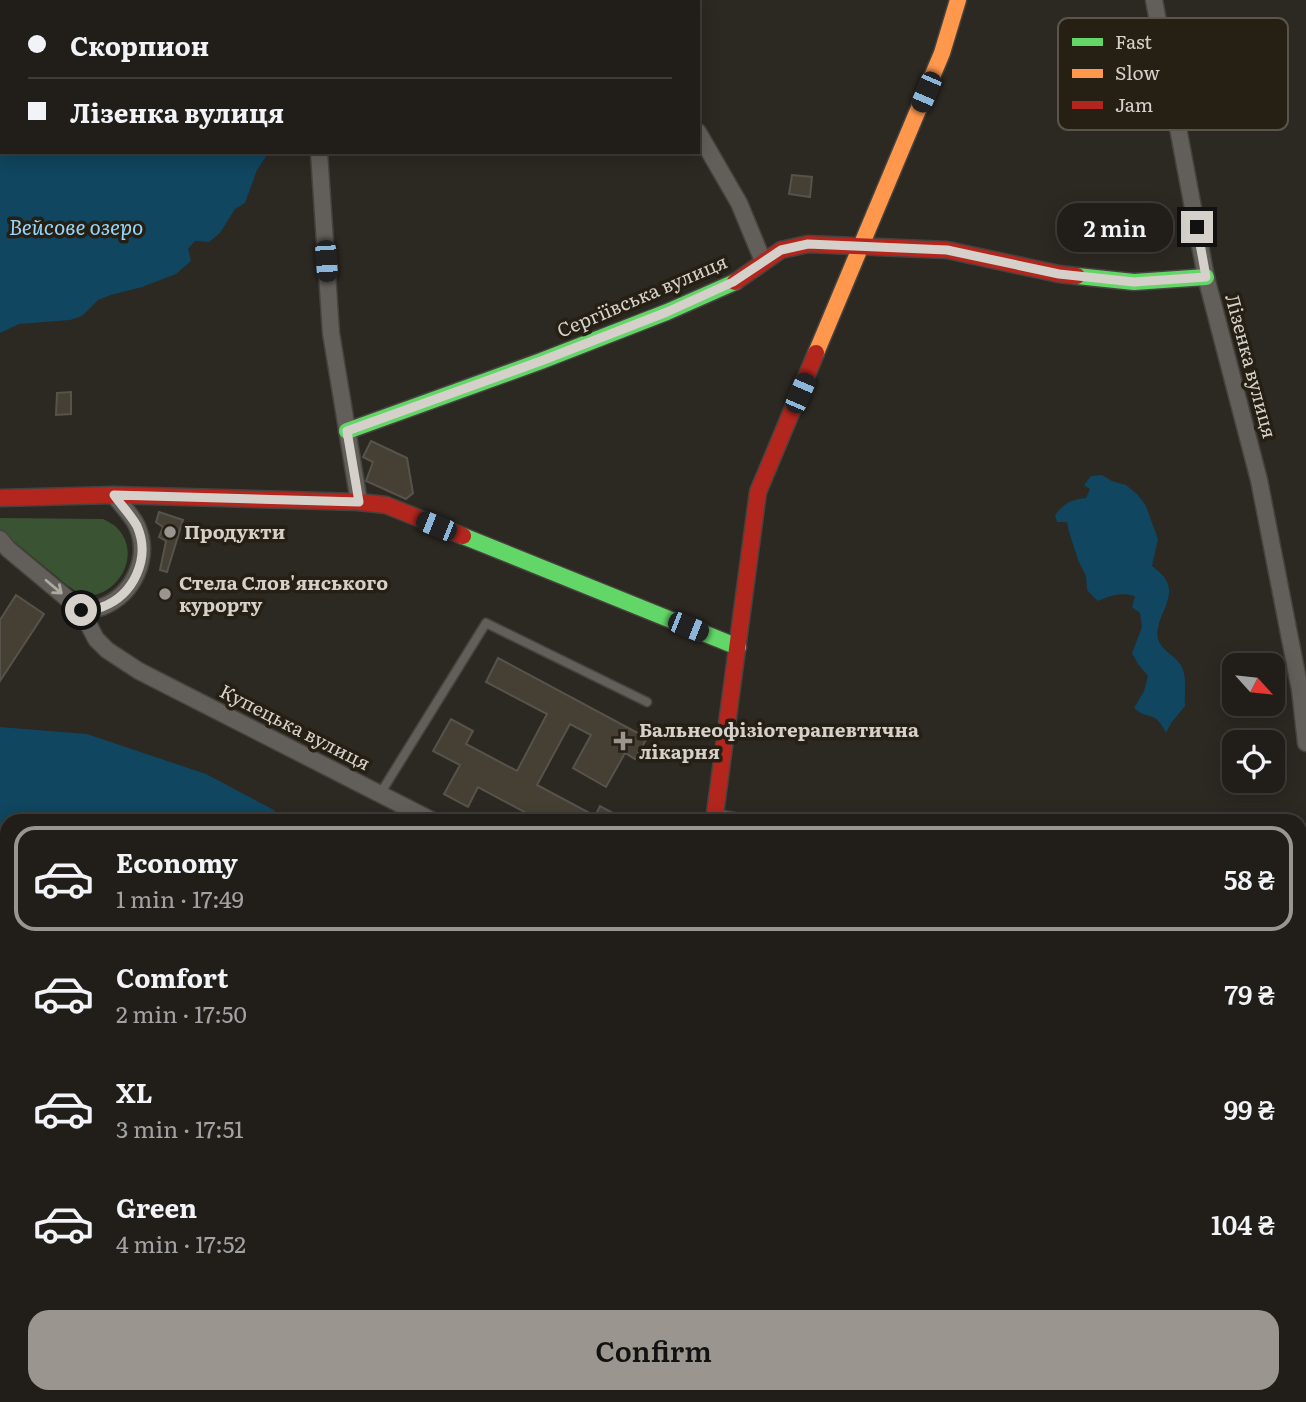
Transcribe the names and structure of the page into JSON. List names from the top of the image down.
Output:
{
  "streets": {
    "street": ["Сергіївська вулиця", "Лізенка вулиця", "Купецька вулиця"]
  },
  "crossings": [
    ["Сергіївська вулиця", "Лізенка вулиця"]
  ],
  "water": ["Вейсове озеро"],
  "places": {
    "other": ["Продукти", "Стела Слов'янського курорту"],
    "health": ["Бальнеофізіотерапевтична лікарня"]
  },
  "legend": ["Fast", "Slow", "Jam"],
  "north": "bottom right",
  "page": {
    "banner": ["Скорпион", "Лізенка вулиця"],
    "bubble": "2 min",
    "list": [
      {
        "name": "Economy",
        "note": "1 min · 17:49",
        "value": "58 ₴"
      },
      {
        "name": "Comfort",
        "note": "2 min · 17:50",
        "value": "79 ₴"
      },
      {
        "name": "XL",
        "note": "3 min · 17:51",
        "value": "99 ₴"
      },
      {
        "name": "Green",
        "note": "4 min · 17:52",
        "value": "104 ₴"
      }
    ],
    "buttons": "Confirm"
  }
}
